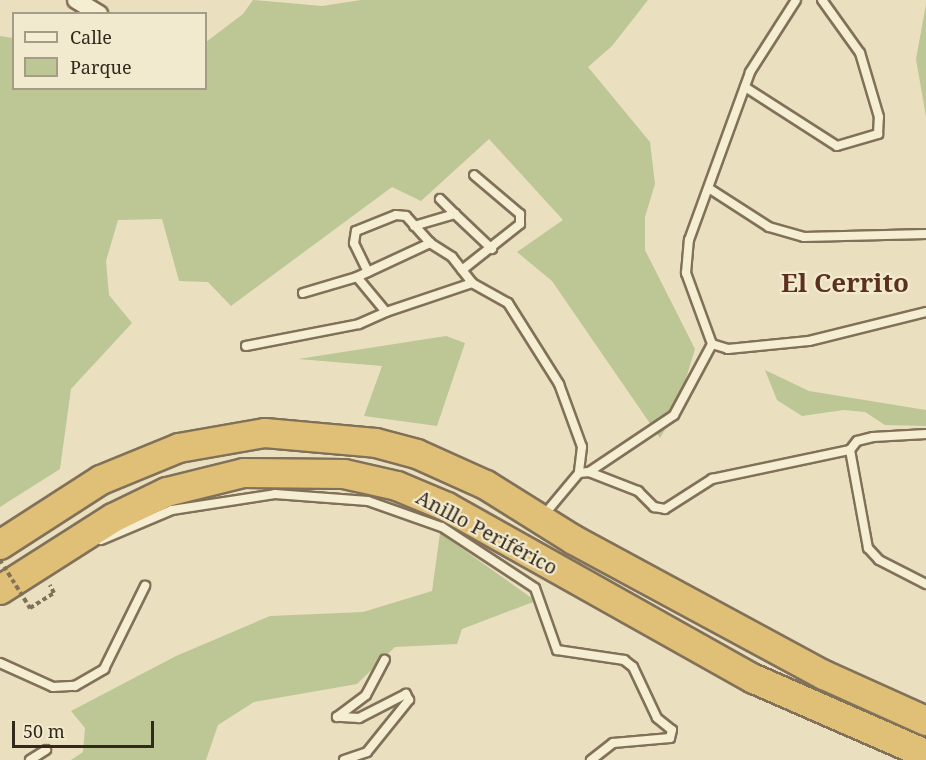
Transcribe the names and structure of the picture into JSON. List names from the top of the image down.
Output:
{
  "streets": {
    "highway": ["Anillo Periférico"]
  },
  "districts": ["El Cerrito"],
  "legend": ["Calle", "Parque"],
  "scale_bar": "50 m"
}
